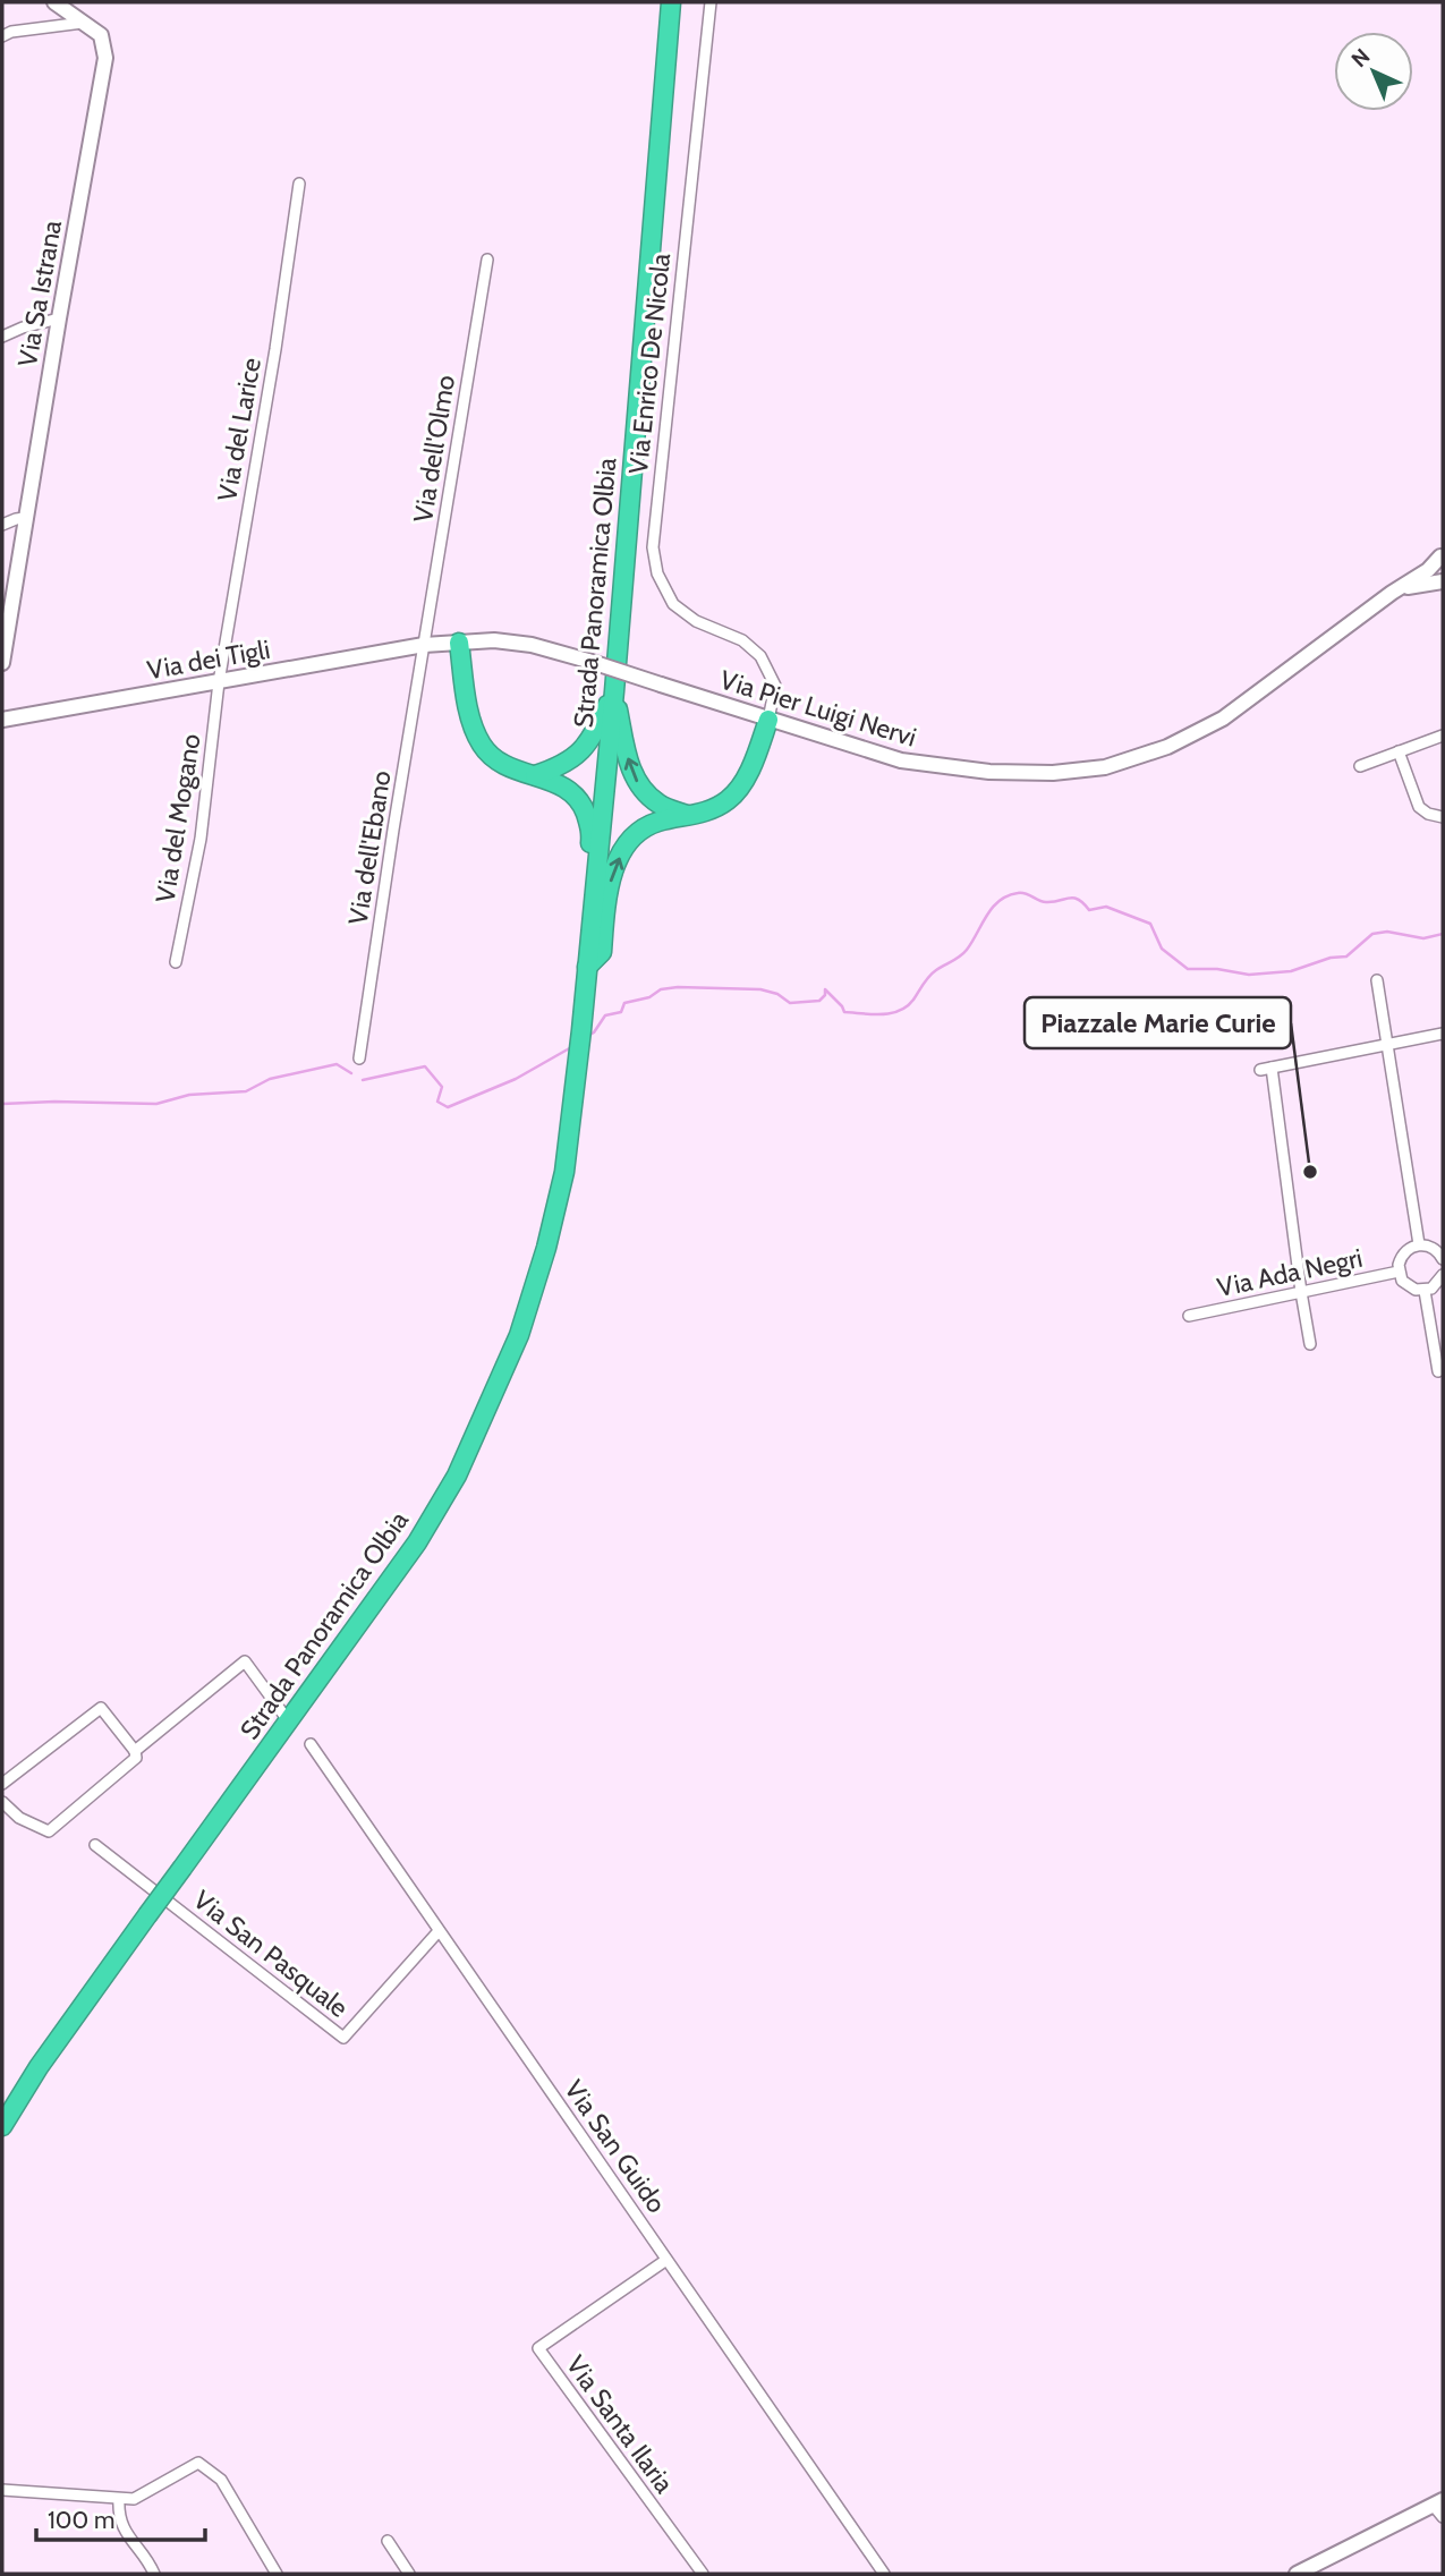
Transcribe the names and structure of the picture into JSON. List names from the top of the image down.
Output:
{
  "streets": {
    "highway": ["Strada Panoramica Olbia"],
    "street": [
      "Via Sa Istrana",
      "Via Enrico De Nicola",
      "Via del Larice",
      "Via dell'Olmo",
      "Via dei Tigli",
      "Via Pier Luigi Nervi",
      "Via del Mogano",
      "Via dell'Ebano",
      "Via Ada Negri",
      "Via San Pasquale",
      "Via San Guido",
      "Via Santa Ilaria"
    ]
  },
  "crossings": [
    ["Via Enrico De Nicola", "Via Pier Luigi Nervi"],
    ["Via del Larice", "Via dei Tigli"],
    ["Via del Larice", "Via del Mogano"],
    ["Via dell'Olmo", "Via dei Tigli"],
    ["Via dell'Olmo", "Via Pier Luigi Nervi"],
    ["Via dell'Olmo", "Via dell'Ebano"],
    ["Via dei Tigli", "Via Pier Luigi Nervi"],
    ["Via dei Tigli", "Via del Mogano"],
    ["Via dei Tigli", "Via dell'Ebano"],
    ["Via Pier Luigi Nervi", "Via dell'Ebano"],
    ["Via San Pasquale", "Via San Guido"],
    ["Via San Guido", "Via Santa Ilaria"]
  ],
  "places": ["Piazzale Marie Curie"],
  "scale_bar": "100 m",
  "north": "top left"
}
